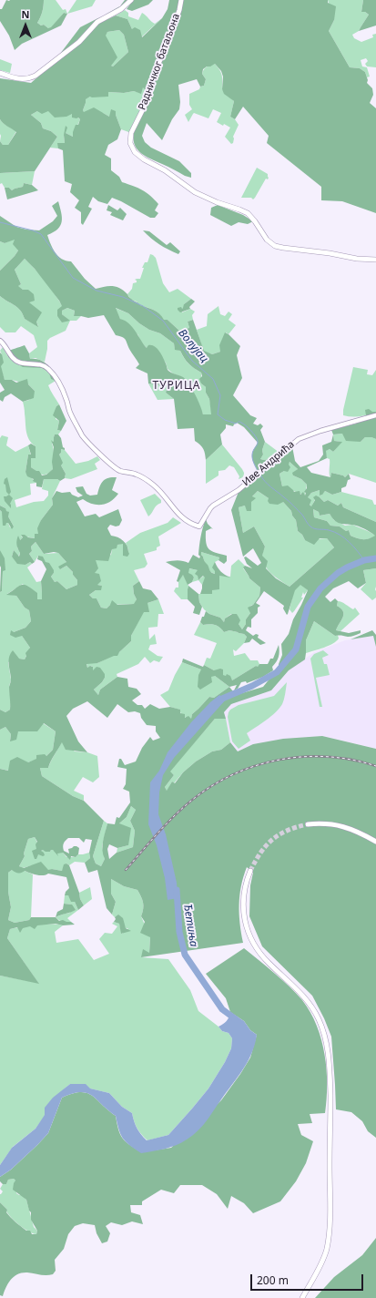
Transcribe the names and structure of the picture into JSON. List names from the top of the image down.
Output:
{
  "streets": {
    "main road": ["Радничког батаљона"],
    "street": ["Иве Андрића"]
  },
  "districts": ["ТУРИЦА"],
  "water": ["Волујац", "Ђетиња"],
  "scale_bar": "200 m",
  "north": "top"
}
